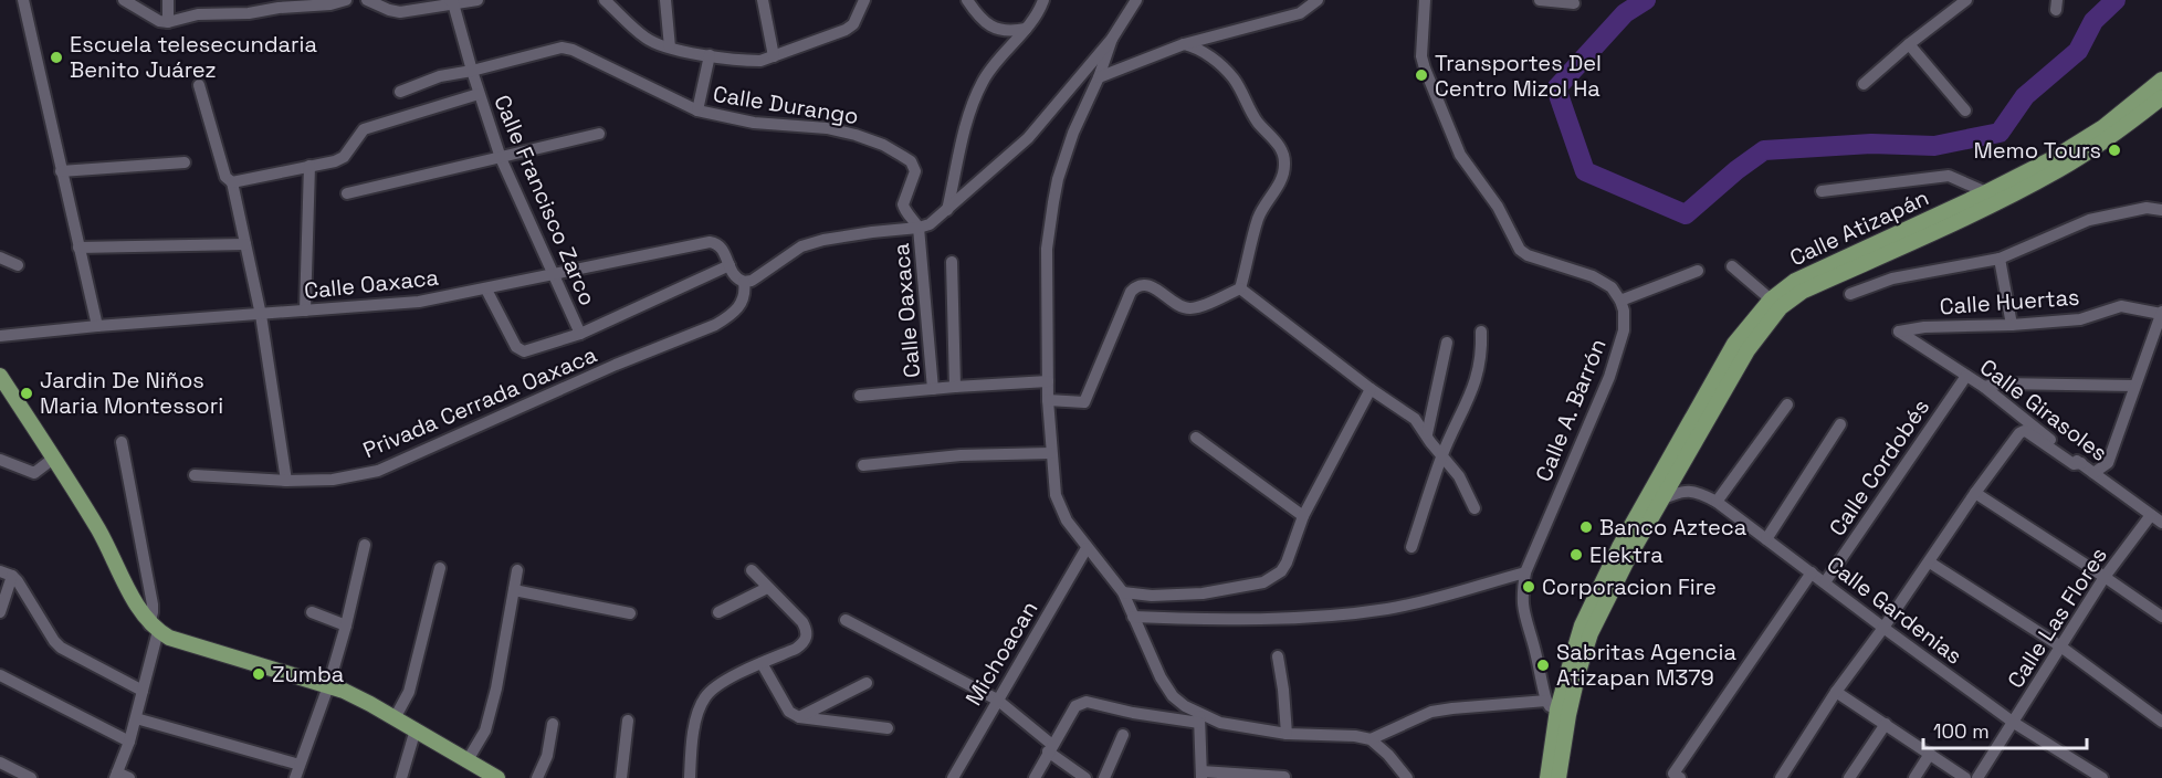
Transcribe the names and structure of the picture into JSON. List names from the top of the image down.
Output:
{
  "streets": {
    "main road": ["Calle Atizapán"],
    "street": [
      "Calle Durango",
      "Calle Francisco Zarco",
      "Calle Oaxaca",
      "Calle Huertas",
      "Privada Cerrada Oaxaca",
      "Calle A. Barrón",
      "Calle Girasoles",
      "Calle Cordobés",
      "Calle Gardenias",
      "Calle Las Flores",
      "Michoacan"
    ]
  },
  "crossings": [
    ["Calle Durango", "Calle Francisco Zarco"],
    ["Calle Durango", "Calle Oaxaca"],
    ["Calle Francisco Zarco", "Calle Oaxaca"],
    ["Calle Atizapán", "Calle Gardenias"],
    ["Calle Oaxaca", "Privada Cerrada Oaxaca"],
    ["Calle Huertas", "Calle Girasoles"],
    ["Calle Girasoles", "Calle Cordobés"],
    ["Calle Girasoles", "Calle Las Flores"],
    ["Calle Cordobés", "Calle Gardenias"],
    ["Calle Gardenias", "Calle Las Flores"]
  ],
  "places": [
    "Escuela telesecundaria Benito Juárez",
    "Transportes Del Centro Mizol Ha",
    "Memo Tours",
    "Jardin De Niños Maria Montessori",
    "Banco Azteca",
    "Elektra",
    "Corporacion Fire",
    "Sabritas Agencia Atizapan M379",
    "Zumba"
  ],
  "scale_bar": "100 m"
}
